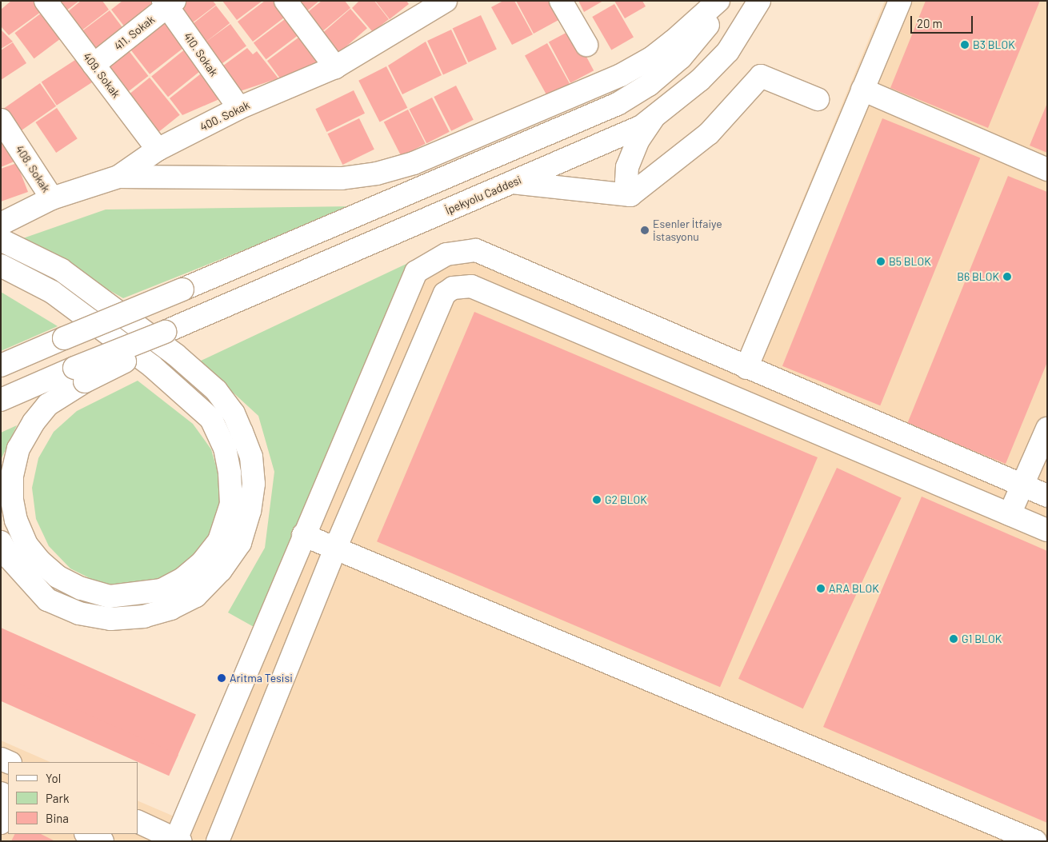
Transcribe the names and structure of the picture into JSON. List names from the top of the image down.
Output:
{
  "streets": {
    "main road": [
      "411. Sokak",
      "410. Sokak",
      "409. Sokak",
      "400. Sokak",
      "408. Sokak",
      "İpekyolu Caddesi"
    ]
  },
  "crossings": [
    ["411. Sokak", "410. Sokak"],
    ["411. Sokak", "409. Sokak"],
    ["410. Sokak", "400. Sokak"],
    ["409. Sokak", "400. Sokak"],
    ["400. Sokak", "408. Sokak"]
  ],
  "places": [
    "B3 BLOK",
    "Esenler İtfaiye İstasyonu",
    "B5 BLOK",
    "B6 BLOK",
    "G2 BLOK",
    "ARA BLOK",
    "G1 BLOK",
    "Aritma Tesisi"
  ],
  "legend": ["Yol", "Park", "Bina"],
  "scale_bar": "20 m"
}
